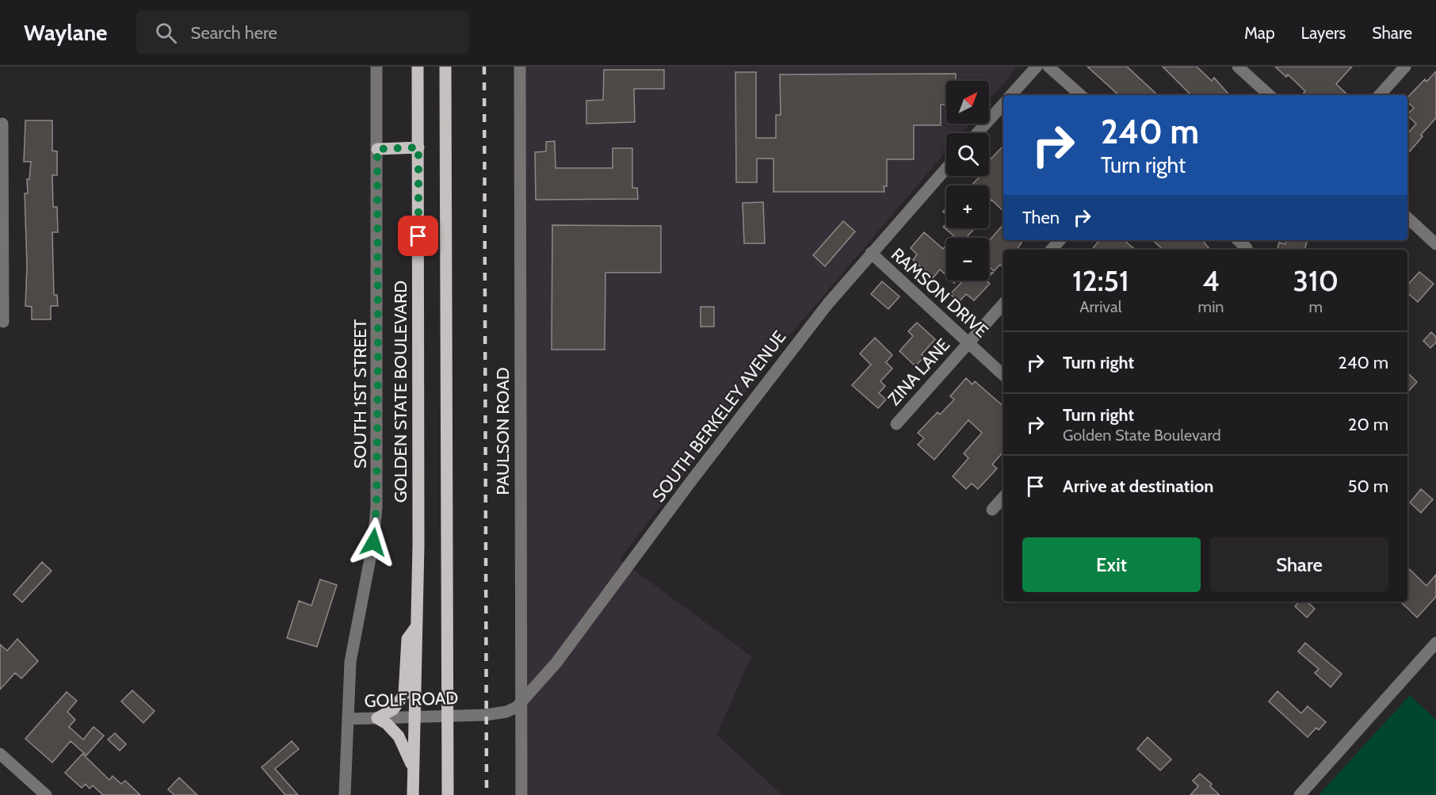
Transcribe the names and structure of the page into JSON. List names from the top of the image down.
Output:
{
  "streets": {
    "main road": ["GOLDEN STATE BOULEVARD"],
    "street": [
      "RAMSON DRIVE",
      "ZINA LANE",
      "SOUTH 1ST STREET",
      "SOUTH BERKELEY AVENUE",
      "PAULSON ROAD",
      "GOLF ROAD"
    ]
  },
  "crossings": [
    ["RAMSON DRIVE", "ZINA LANE"],
    ["RAMSON DRIVE", "SOUTH BERKELEY AVENUE"],
    ["GOLDEN STATE BOULEVARD", "GOLF ROAD"],
    ["SOUTH 1ST STREET", "GOLF ROAD"],
    ["SOUTH BERKELEY AVENUE", "PAULSON ROAD"],
    ["SOUTH BERKELEY AVENUE", "GOLF ROAD"],
    ["PAULSON ROAD", "GOLF ROAD"]
  ],
  "north": "top right",
  "page": {
    "header": "Waylane",
    "search": "Search here",
    "nav": ["Map", "Layers", "Share"],
    "map_buttons": ["+", "−"],
    "turn": ["240 m", "Turn right"],
    "then": "Then",
    "eta": [
      "12:51",
      "Arrival",
      "4",
      "min",
      "310",
      "m"
    ],
    "list": [
      {
        "name": "Turn right",
        "value": "240 m"
      },
      {
        "name": "Turn right",
        "note": "Golden State Boulevard",
        "value": "20 m"
      },
      {
        "name": "Arrive at destination",
        "value": "50 m"
      }
    ],
    "buttons": ["Exit", "Share"]
  }
}
